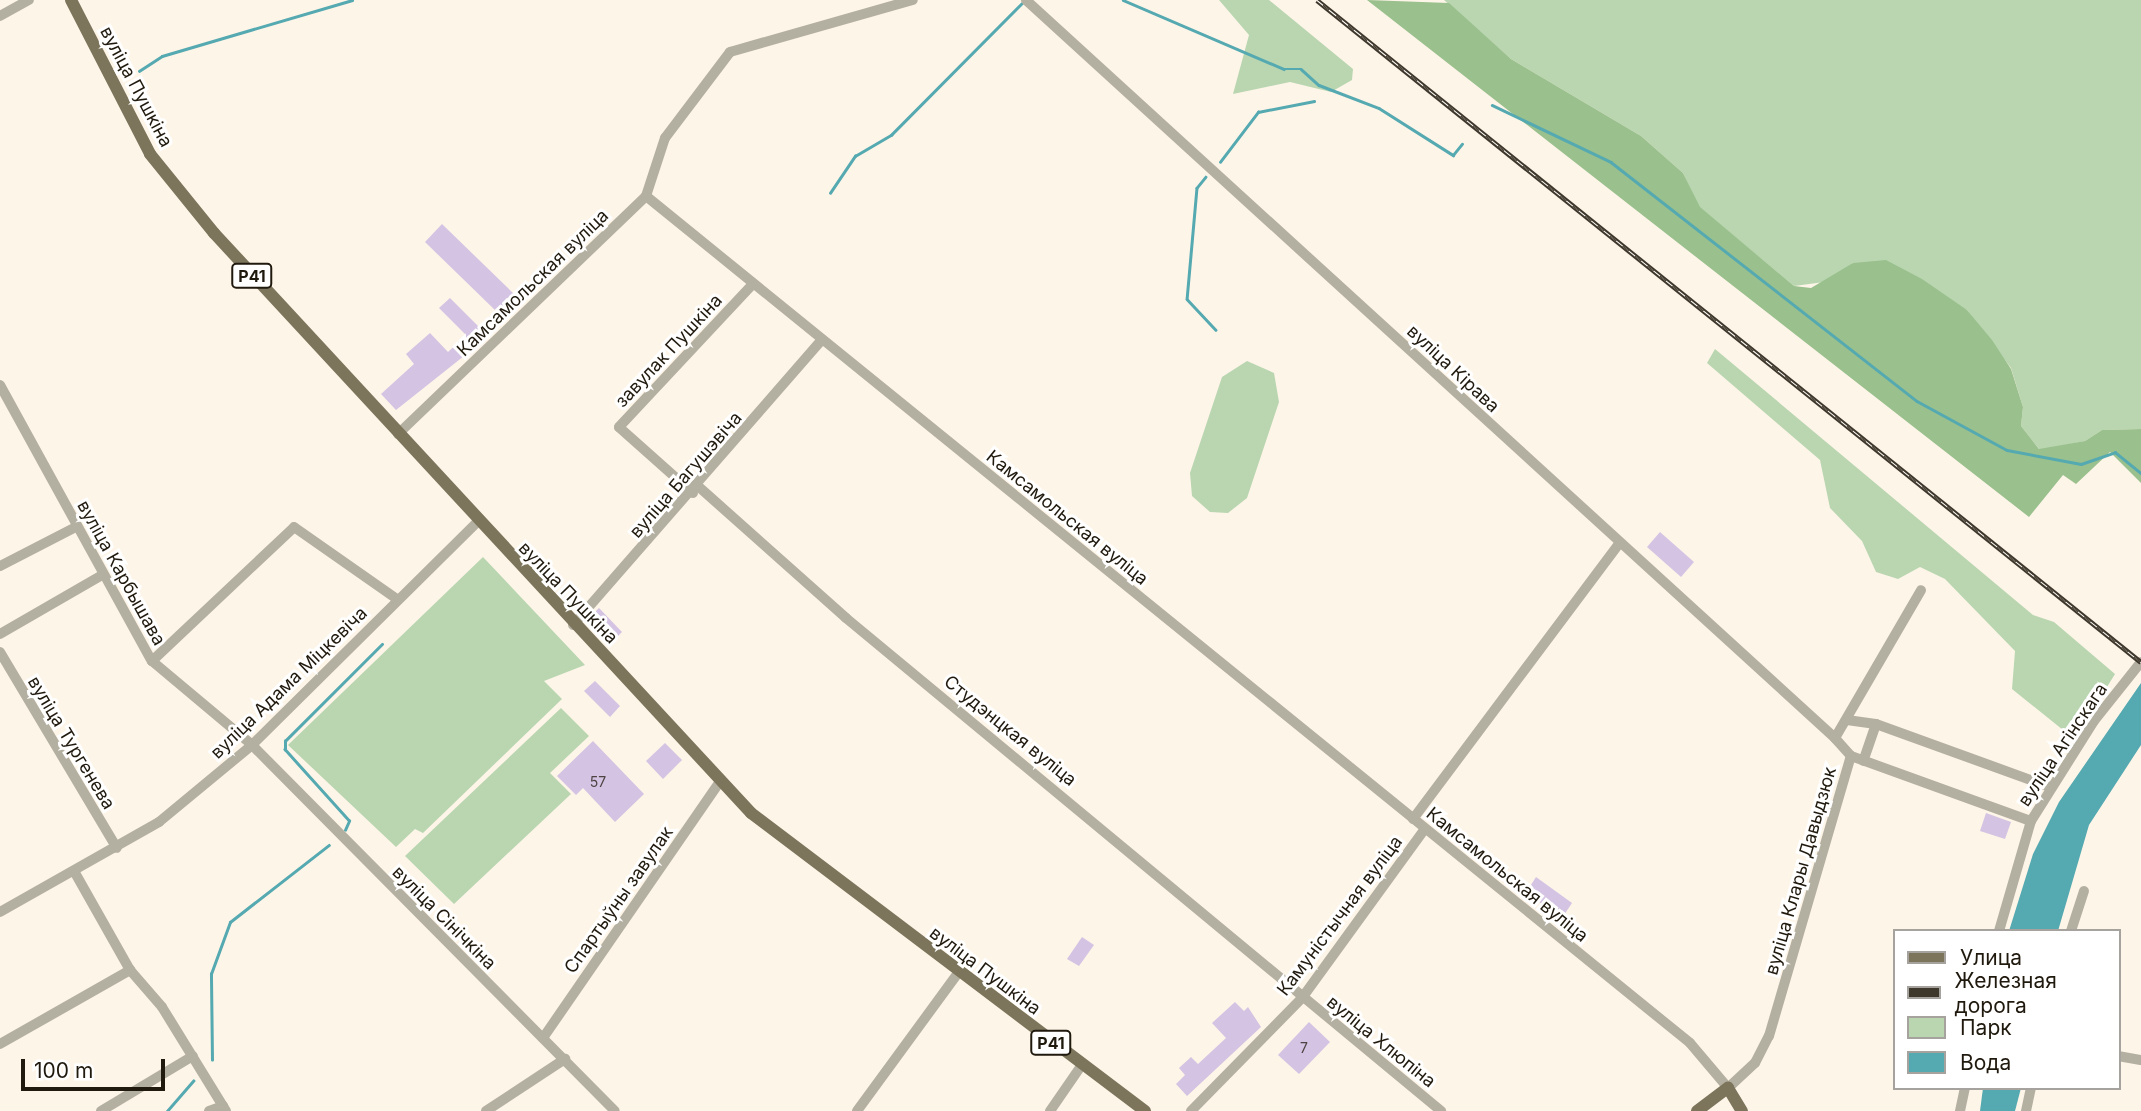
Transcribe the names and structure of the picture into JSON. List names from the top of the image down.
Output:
{
  "streets": {
    "main road": ["вуліца Пушкіна", "Р41"],
    "street": [
      "Камсамольская вуліца",
      "завулак Пушкіна",
      "вуліца Кірава",
      "вуліца Багушэвіча",
      "вуліца Карбышава",
      "вуліца Адама Міцкевіча",
      "Студэнцкая вуліца",
      "вуліца Тургенева",
      "вуліца Агінскага",
      "вуліца Клары Давыдзюк",
      "Спартыўны завулак",
      "Камуністычная вуліца",
      "вуліца Сінічкіна",
      "вуліца Хлюпіна"
    ]
  },
  "crossings": [
    ["вуліца Пушкіна", "Камсамольская вуліца"],
    ["вуліца Пушкіна", "вуліца Багушэвіча"],
    ["вуліца Пушкіна", "вуліца Адама Міцкевіча"],
    ["вуліца Пушкіна", "Спартыўны завулак"],
    ["Камсамольская вуліца", "завулак Пушкіна"],
    ["Камсамольская вуліца", "вуліца Багушэвіча"],
    ["Камсамольская вуліца", "вуліца Клары Давыдзюк"],
    ["Камсамольская вуліца", "Камуністычная вуліца"],
    ["завулак Пушкіна", "вуліца Багушэвіча"],
    ["завулак Пушкіна", "Студэнцкая вуліца"],
    ["вуліца Кірава", "вуліца Клары Давыдзюк"],
    ["вуліца Кірава", "Камуністычная вуліца"],
    ["вуліца Багушэвіча", "Студэнцкая вуліца"],
    ["вуліца Карбышава", "вуліца Адама Міцкевіча"],
    ["вуліца Карбышава", "вуліца Сінічкіна"],
    ["вуліца Адама Міцкевіча", "вуліца Тургенева"],
    ["вуліца Адама Міцкевіча", "вуліца Сінічкіна"],
    ["Студэнцкая вуліца", "Камуністычная вуліца"],
    ["Студэнцкая вуліца", "вуліца Хлюпіна"],
    ["Спартыўны завулак", "вуліца Сінічкіна"],
    ["Камуністычная вуліца", "вуліца Хлюпіна"]
  ],
  "house_numbers": ["57", "7"],
  "legend": [
    "Улица",
    "Железная дорога",
    "Парк",
    "Вода"
  ],
  "scale_bar": "100 m"
}
